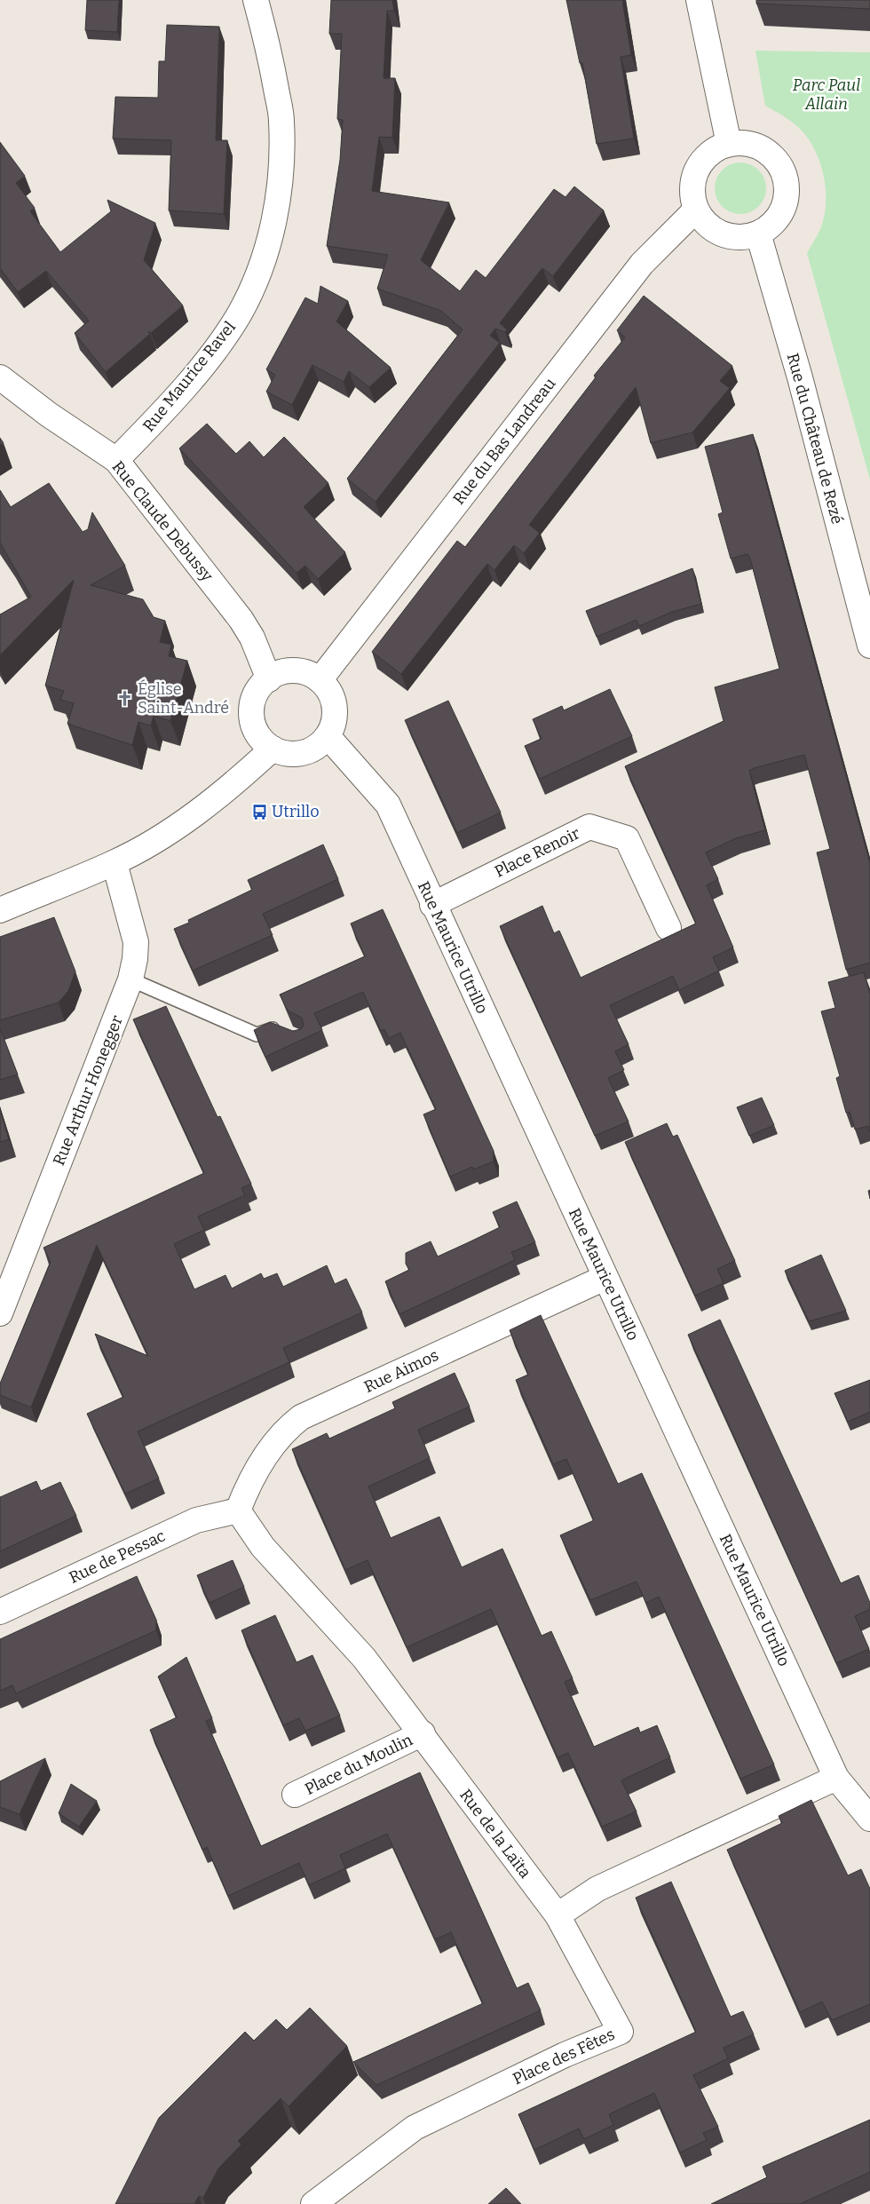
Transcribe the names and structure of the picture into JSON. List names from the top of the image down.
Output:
{
  "streets": {
    "street": [
      "Rue Maurice Ravel",
      "Rue du Château de Rezé",
      "Rue du Bas Landreau",
      "Rue Claude Debussy",
      "Place Renoir",
      "Rue Maurice Utrillo",
      "Rue Arthur Honegger",
      "Rue Aimos",
      "Rue de Pessac",
      "Place du Moulin",
      "Rue de la Laïta",
      "Place des Fêtes"
    ]
  },
  "crossings": [
    ["Rue Maurice Ravel", "Rue Claude Debussy"],
    ["Rue du Château de Rezé", "Rue du Bas Landreau"],
    ["Rue du Bas Landreau", "Rue Claude Debussy"],
    ["Rue du Bas Landreau", "Rue Maurice Utrillo"],
    ["Rue Claude Debussy", "Rue Maurice Utrillo"],
    ["Place Renoir", "Rue Maurice Utrillo"],
    ["Rue Maurice Utrillo", "Rue Aimos"],
    ["Rue Aimos", "Rue de Pessac"],
    ["Rue Aimos", "Rue de la Laïta"],
    ["Rue de Pessac", "Rue de la Laïta"],
    ["Place du Moulin", "Rue de la Laïta"],
    ["Rue de la Laïta", "Place des Fêtes"]
  ],
  "parks": ["Parc Paul Allain"],
  "places": {
    "church": ["Église Saint-André"],
    "bus stop": ["Utrillo"]
  }
}
